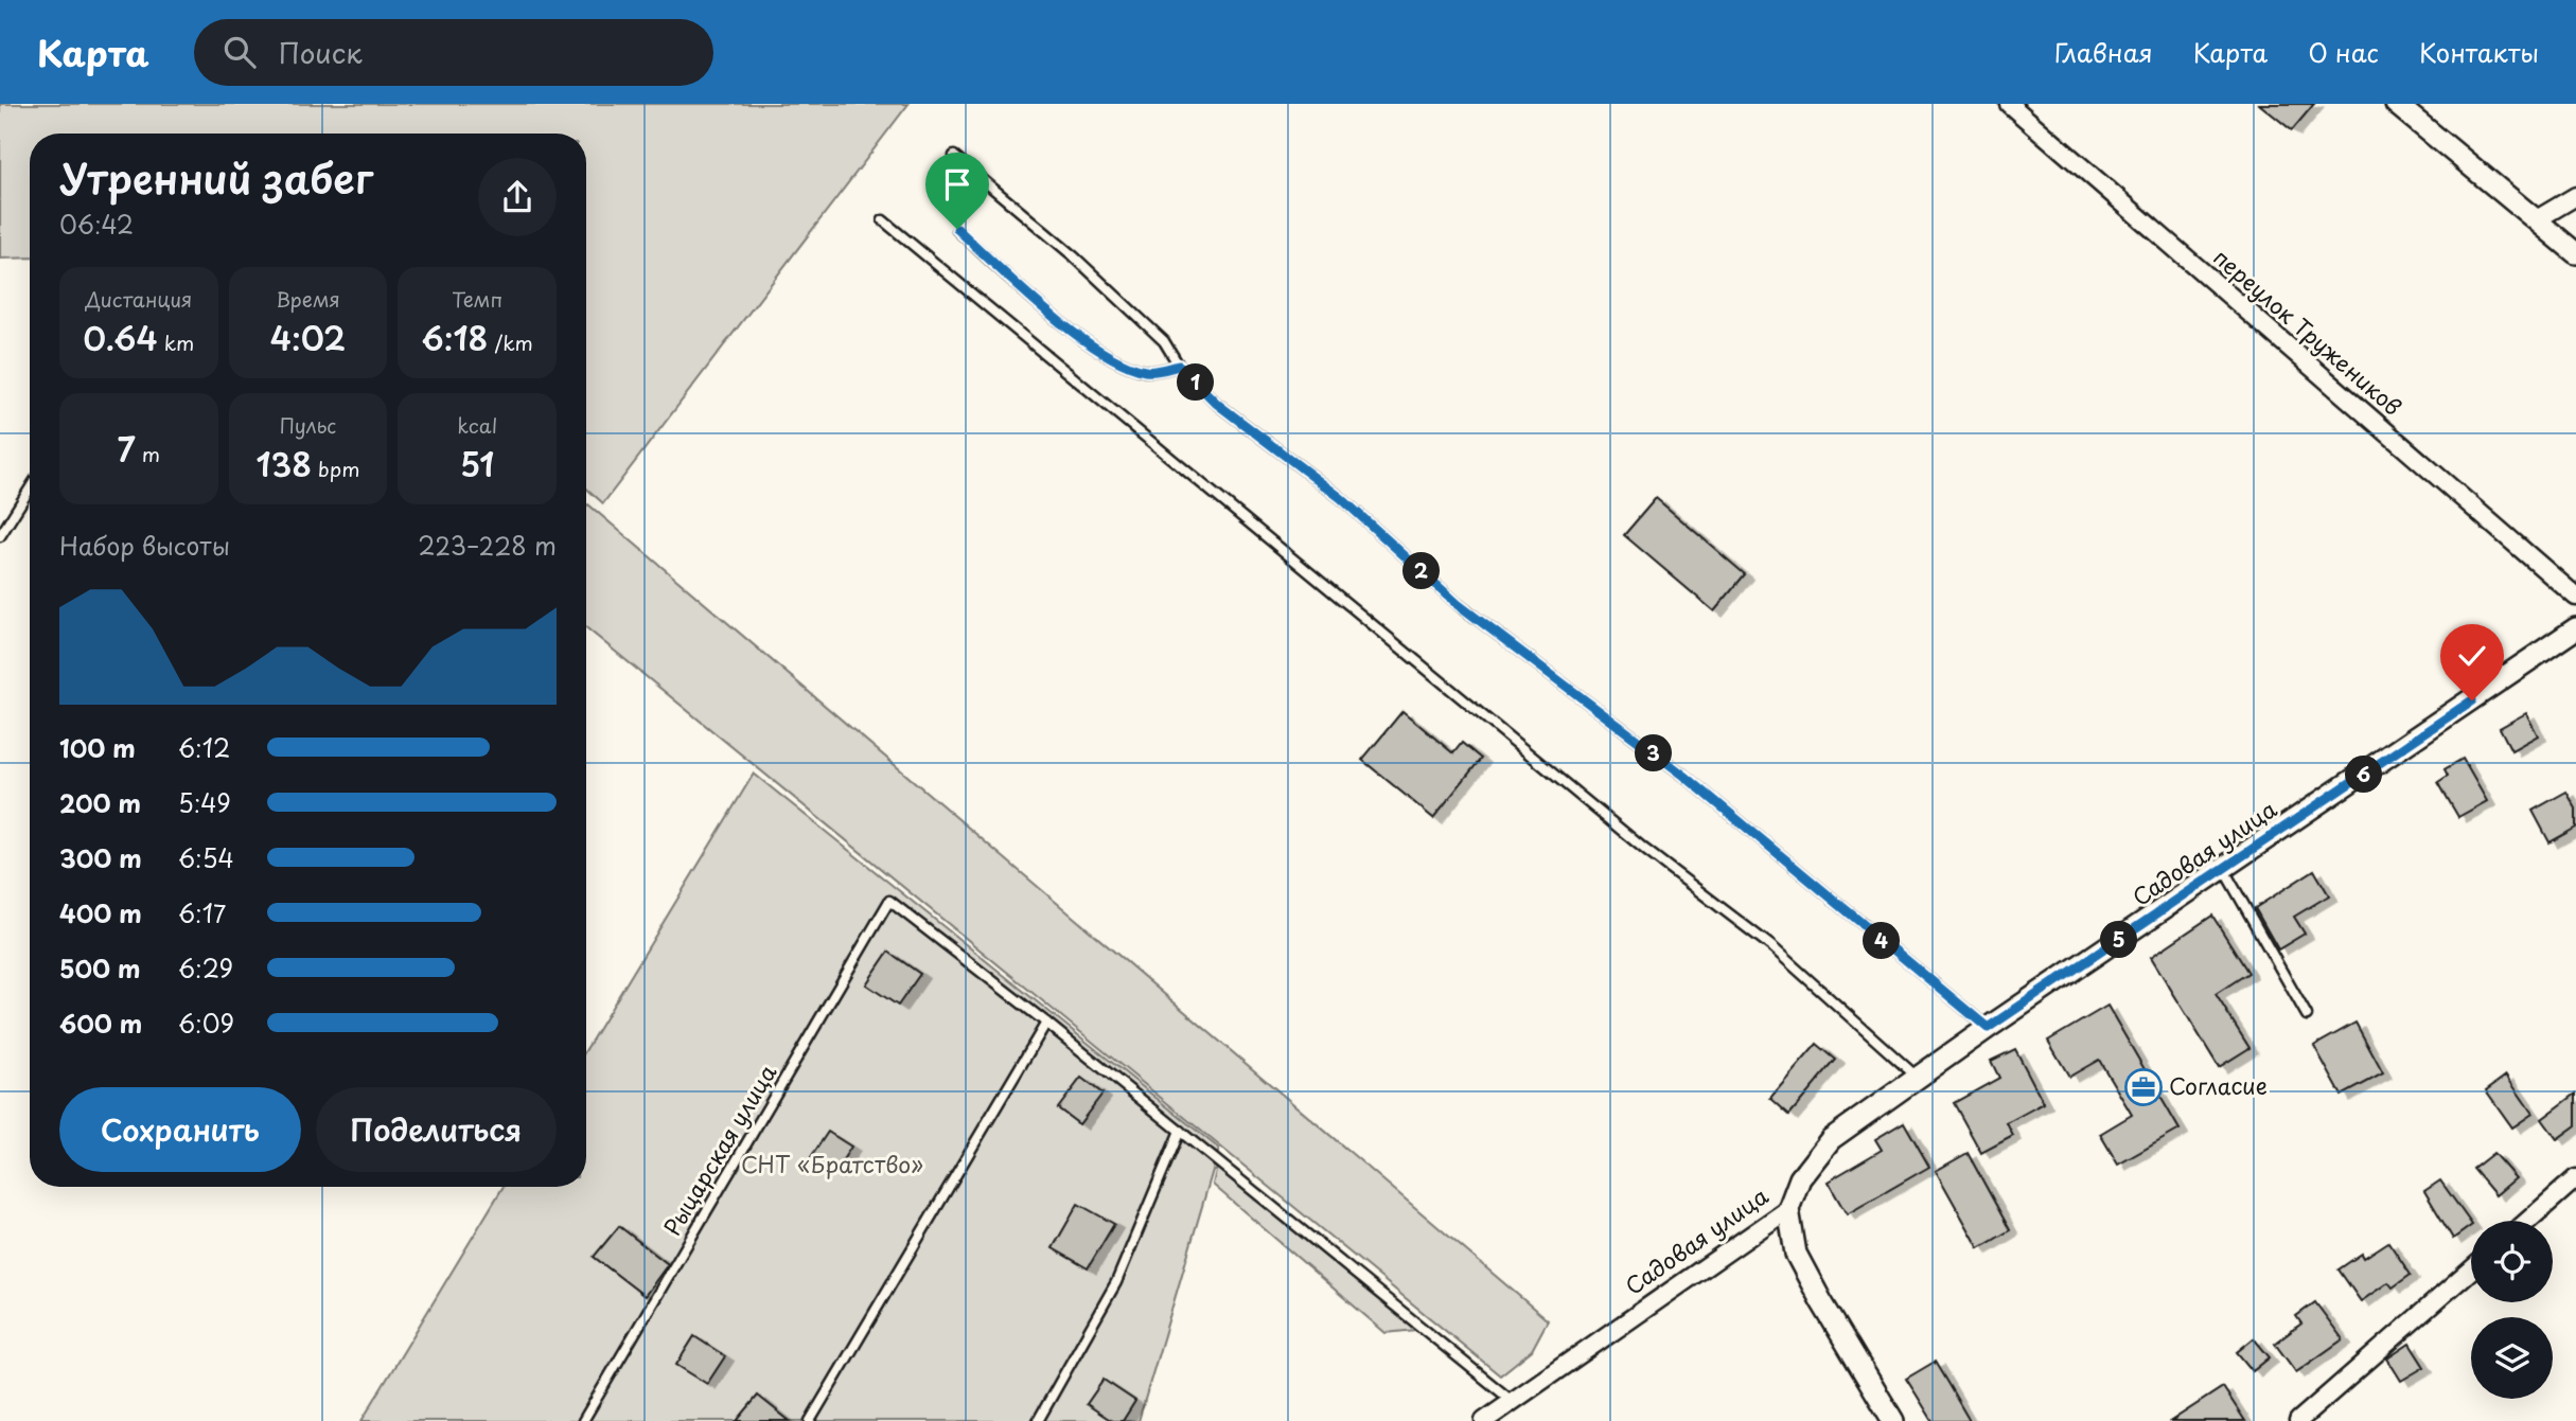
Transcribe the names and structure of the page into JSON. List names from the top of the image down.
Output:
{
  "streets": {
    "street": ["переулок Тружеников", "Садовая улица"],
    "lane": ["Рыцарская улица"]
  },
  "parks": ["СНТ «Братство»"],
  "places": {
    "office": ["Согласие"]
  },
  "page": {
    "header": "Карта",
    "search": "Поиск",
    "nav": [
      "Главная",
      "Карта",
      "О нас",
      "Контакты"
    ],
    "heading": ["Утренний забег", "06:42"],
    "stats": [
      ["Дистанция", "0.64 km"],
      ["Время", "4:02"],
      ["Темп", "6:18 /km"],
      ["7 m"],
      ["Пульс", "138 bpm"],
      ["kcal", "51"]
    ],
    "pins": [
      "1",
      "2",
      "3",
      "6",
      "5",
      "4"
    ],
    "chart": ["Набор высоты", "223–228 m"],
    "list": [
      {
        "name": "100 m",
        "note": "6:12"
      },
      {
        "name": "200 m",
        "note": "5:49"
      },
      {
        "name": "300 m",
        "note": "6:54"
      },
      {
        "name": "400 m",
        "note": "6:17"
      },
      {
        "name": "500 m",
        "note": "6:29"
      },
      {
        "name": "600 m",
        "note": "6:09"
      }
    ],
    "buttons": ["Сохранить", "Поделиться"]
  }
}
